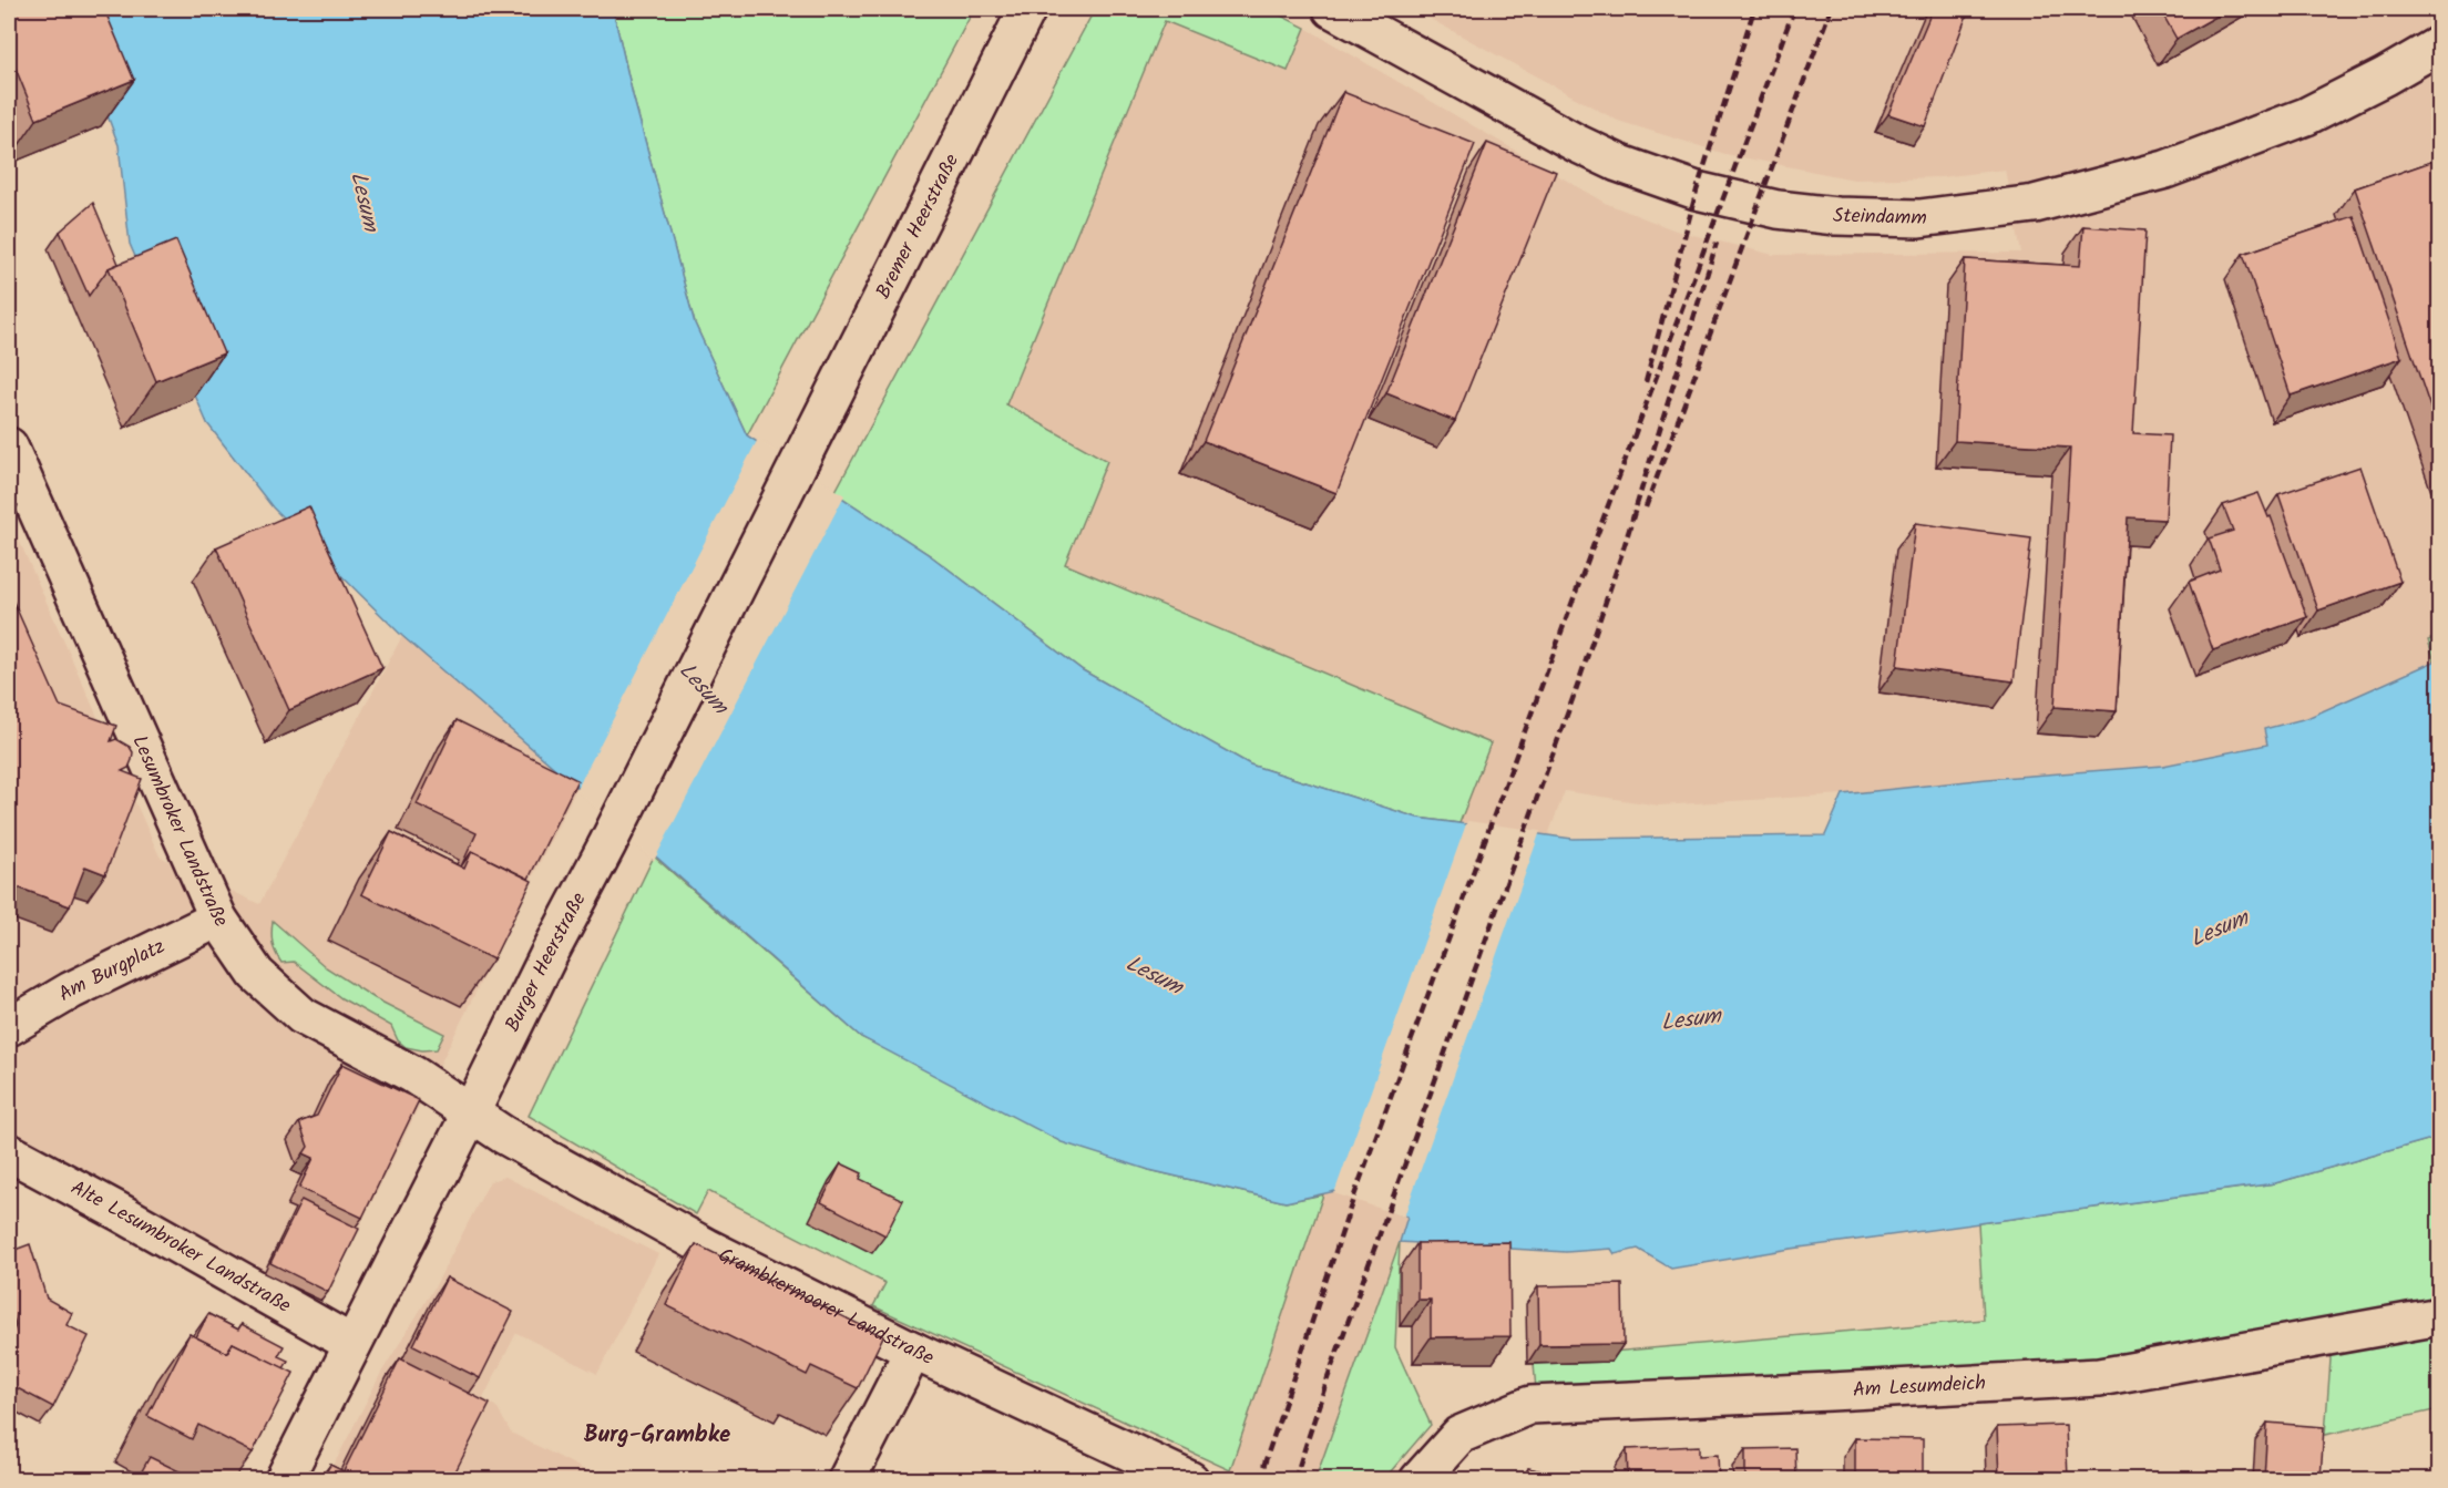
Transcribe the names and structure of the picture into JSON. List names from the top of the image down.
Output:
{
  "streets": {
    "street": [
      "Steindamm",
      "Bremer Heerstraße",
      "Lesumbroker Landstraße",
      "Burger Heerstraße",
      "Am Burgplatz",
      "Alte Lesumbroker Landstraße",
      "Grambkermoorer Landstraße",
      "Am Lesumdeich"
    ]
  },
  "crossings": [
    ["Bremer Heerstraße", "Burger Heerstraße"],
    ["Lesumbroker Landstraße", "Burger Heerstraße"],
    ["Lesumbroker Landstraße", "Am Burgplatz"],
    ["Lesumbroker Landstraße", "Grambkermoorer Landstraße"],
    ["Burger Heerstraße", "Alte Lesumbroker Landstraße"],
    ["Burger Heerstraße", "Grambkermoorer Landstraße"]
  ],
  "districts": ["Burg-Grambke"],
  "water": ["Lesum"]
}
